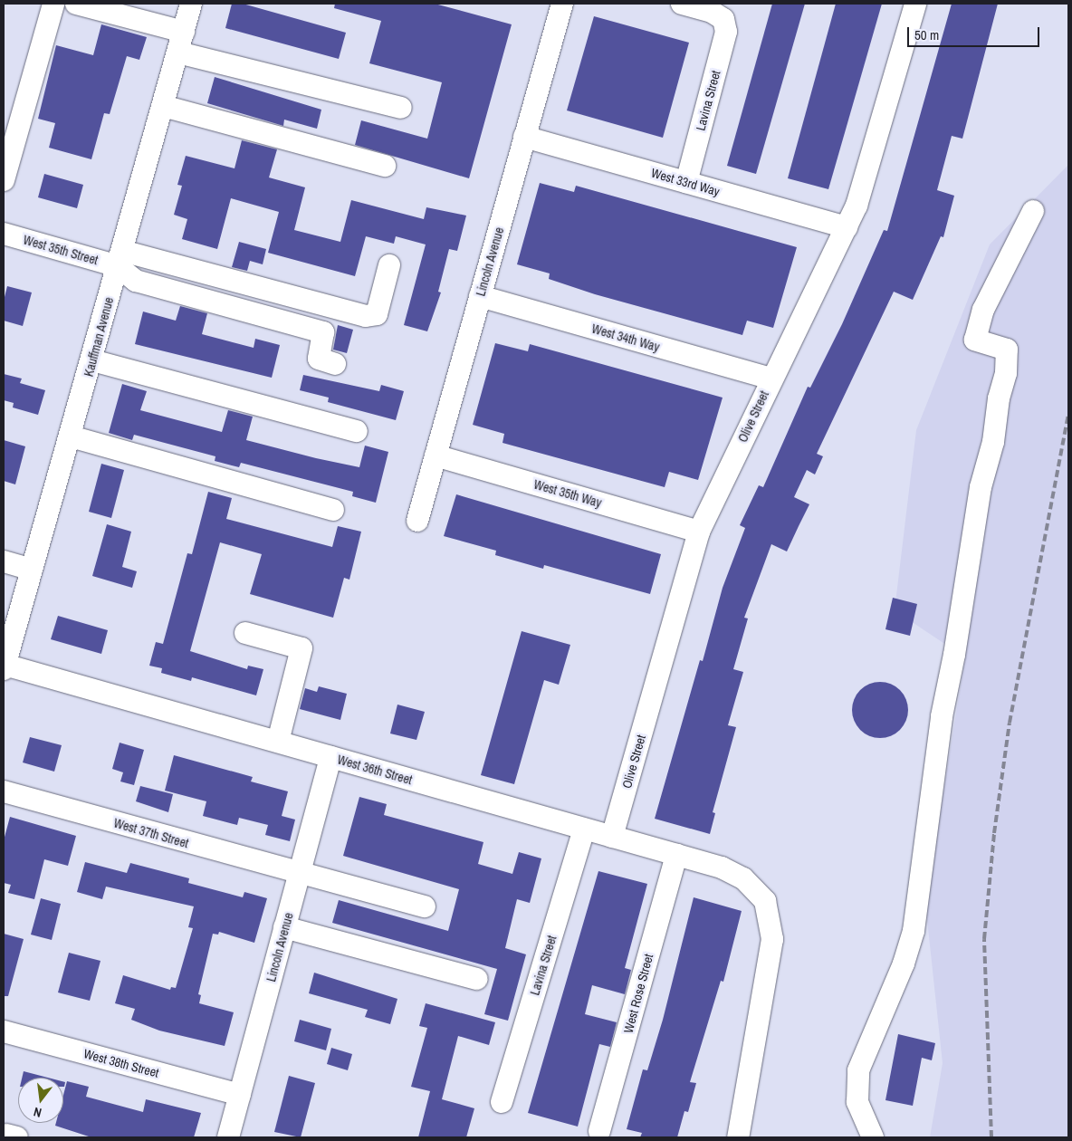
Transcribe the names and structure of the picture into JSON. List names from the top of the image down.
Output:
{
  "streets": {
    "street": [
      "Lavina Street",
      "West 33rd Way",
      "West 35th Street",
      "Lincoln Avenue",
      "Kauffman Avenue",
      "West 34th Way",
      "Olive Street",
      "West 35th Way",
      "West 36th Street",
      "West 37th Street",
      "West Rose Street",
      "West 38th Street"
    ]
  },
  "crossings": [
    ["Lavina Street", "West 33rd Way"],
    ["Lavina Street", "West 36th Street"],
    ["West 33rd Way", "Lincoln Avenue"],
    ["West 33rd Way", "Olive Street"],
    ["West 35th Street", "Kauffman Avenue"],
    ["Lincoln Avenue", "West 34th Way"],
    ["Lincoln Avenue", "West 35th Way"],
    ["Lincoln Avenue", "West 36th Street"],
    ["Lincoln Avenue", "West 37th Street"],
    ["Lincoln Avenue", "West 38th Street"],
    ["Kauffman Avenue", "West 36th Street"],
    ["West 34th Way", "Olive Street"],
    ["Olive Street", "West 35th Way"],
    ["Olive Street", "West 36th Street"],
    ["West 36th Street", "West Rose Street"]
  ],
  "scale_bar": "50 m",
  "north": "bottom"
}
